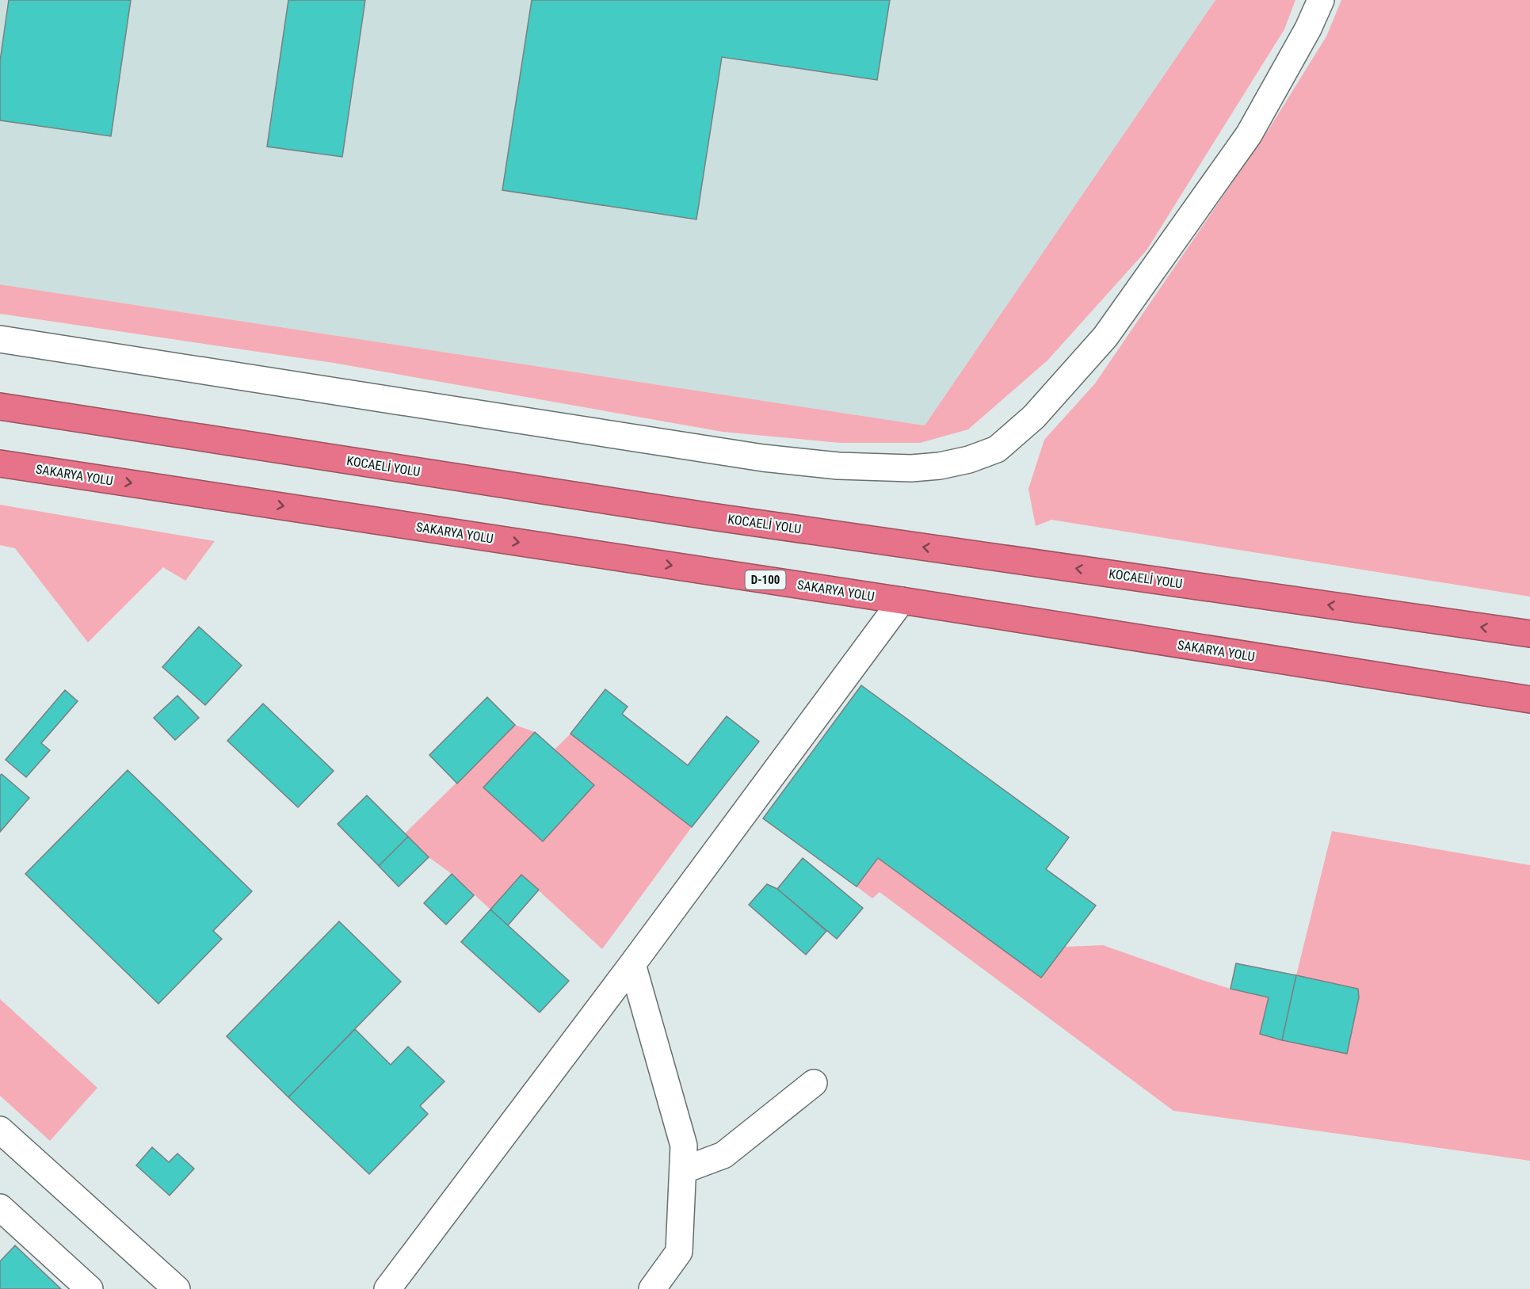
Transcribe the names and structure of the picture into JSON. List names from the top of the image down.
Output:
{
  "streets": {
    "highway": ["KOCAELİ YOLU", "SAKARYA YOLU", "D-100"]
  },
  "one_way": ["KOCAELİ YOLU", "SAKARYA YOLU"]
}
